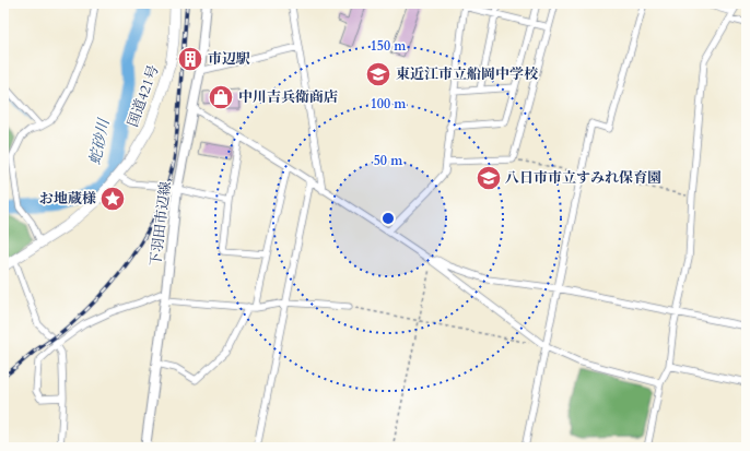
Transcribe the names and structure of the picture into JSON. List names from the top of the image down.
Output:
{
  "streets": {
    "highway": ["国道421号"],
    "main road": ["下羽田市辺線"]
  },
  "water": ["蛇砂川"],
  "places": {
    "building": ["市辺駅"],
    "school or university": ["東近江市立船岡中学校", "八日市市立すみれ保育園"],
    "shop": ["中川吉兵衛商店"],
    "place": ["お地蔵様"]
  },
  "rings": ["150 m", "100 m", "50 m"]
}
